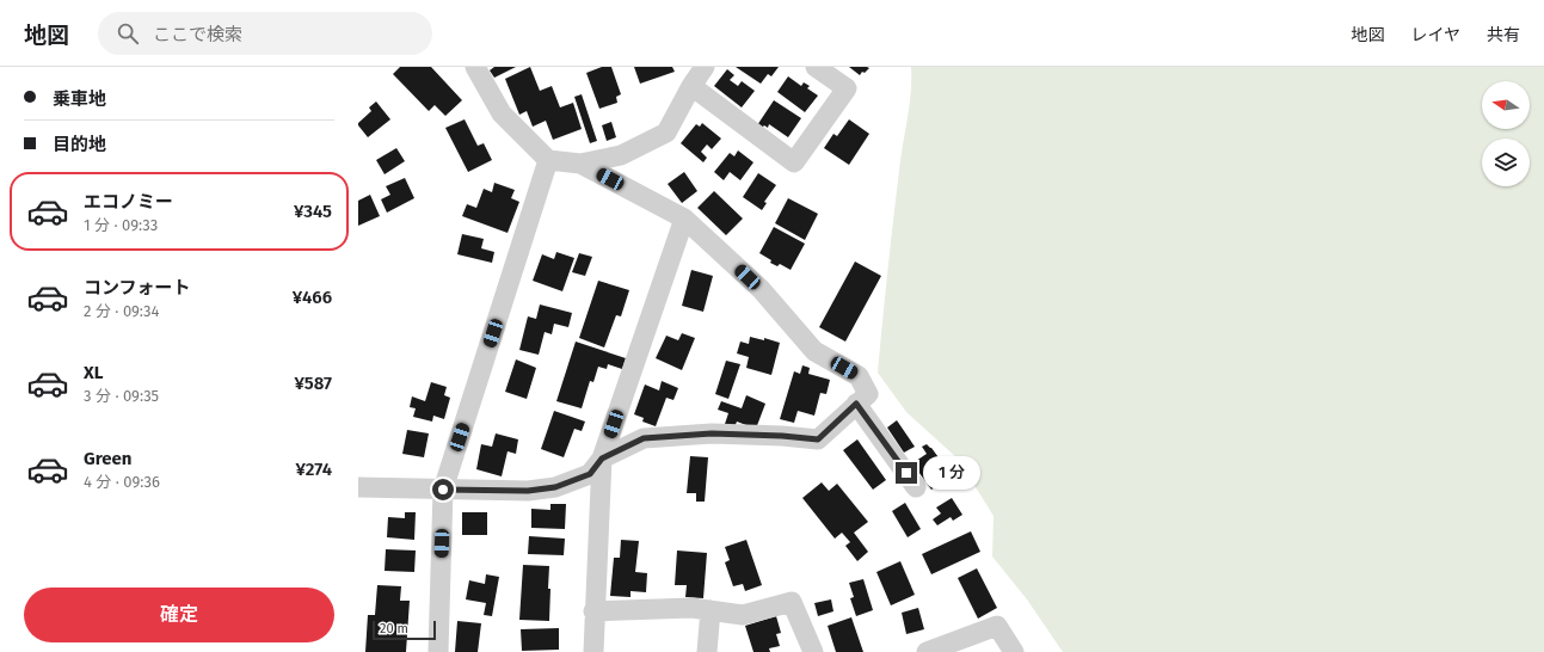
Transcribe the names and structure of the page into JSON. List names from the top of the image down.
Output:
{
  "scale_bar": "20 m",
  "north": "left",
  "page": {
    "header": "地図",
    "search": "ここで検索",
    "nav": ["地図", "レイヤ", "共有"],
    "banner": ["乗車地", "目的地"],
    "list": [
      {
        "name": "エコノミー",
        "note": "1 分 · 09:33",
        "value": "¥345"
      },
      {
        "name": "コンフォート",
        "note": "2 分 · 09:34",
        "value": "¥466"
      },
      {
        "name": "XL",
        "note": "3 分 · 09:35",
        "value": "¥587"
      },
      {
        "name": "Green",
        "note": "4 分 · 09:36",
        "value": "¥274"
      }
    ],
    "bubble": "1 分",
    "buttons": "確定",
    "scale": "20 m"
  }
}
